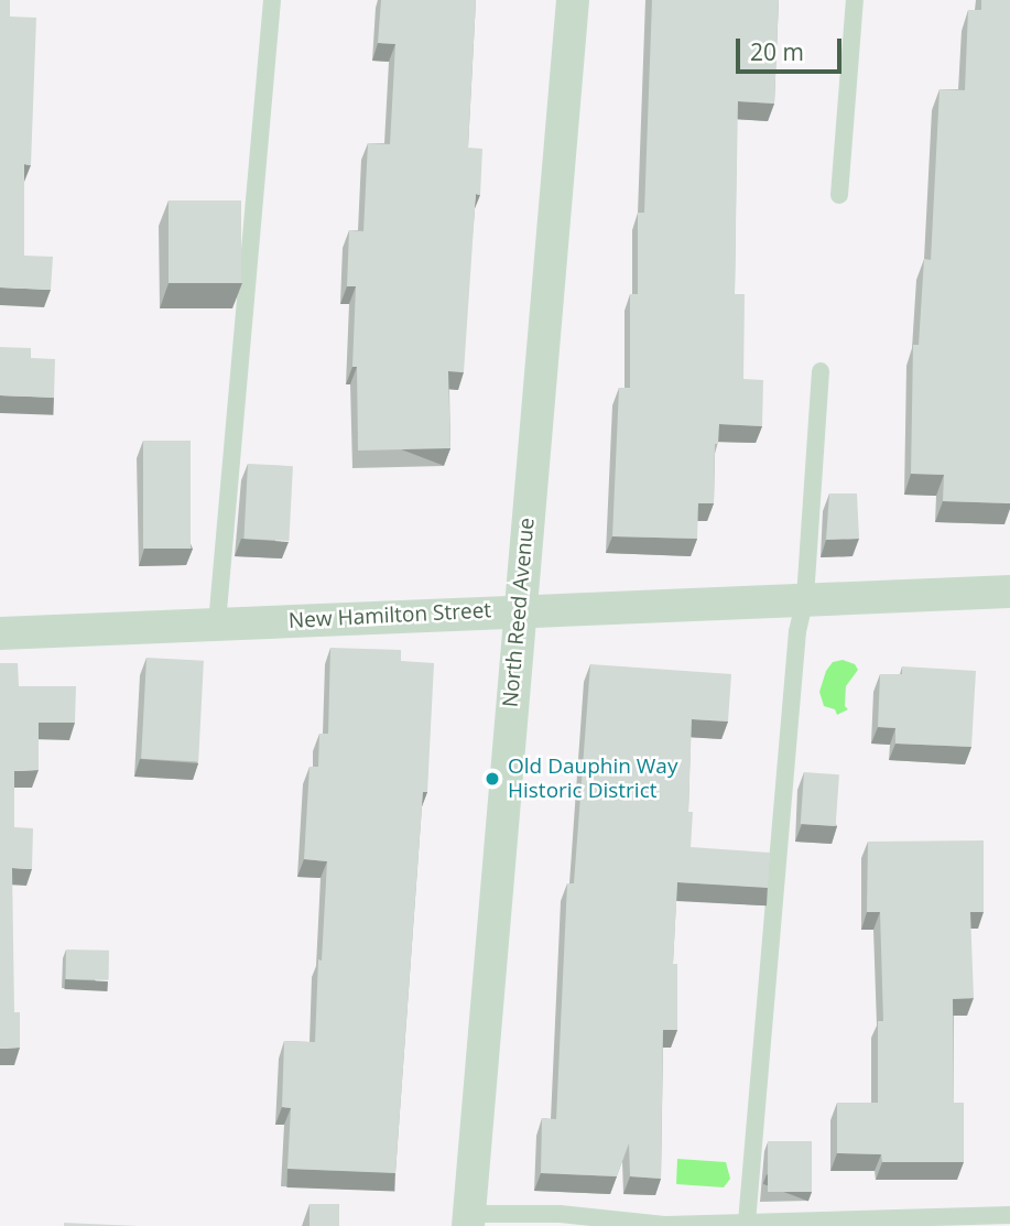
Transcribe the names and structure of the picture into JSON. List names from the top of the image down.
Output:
{
  "streets": {
    "street": ["North Reed Avenue", "New Hamilton Street"]
  },
  "crossings": [
    ["North Reed Avenue", "New Hamilton Street"]
  ],
  "places": ["Old Dauphin Way Historic District"],
  "scale_bar": "20 m"
}
